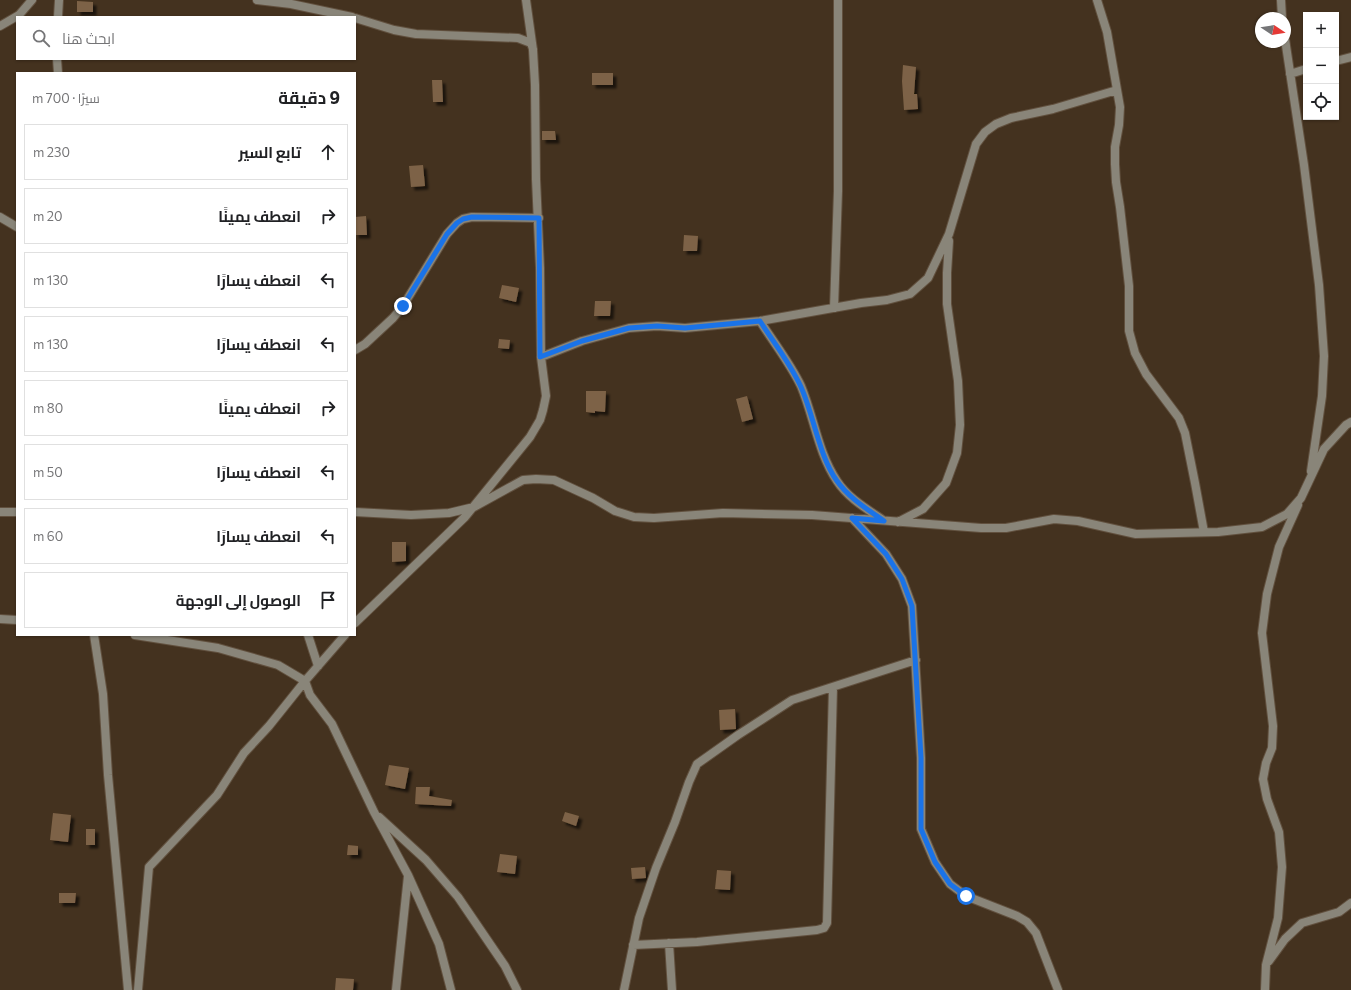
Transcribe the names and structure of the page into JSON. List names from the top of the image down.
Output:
{
  "north": "right",
  "page": {
    "map_buttons": ["+", "−"],
    "search": "ابحث هنا",
    "heading": ["9 دقيقة", "سيرًا · 700 m"],
    "list": [
      ["تابع السير", "230 m"],
      ["انعطف يمينًا", "20 m"],
      ["انعطف يسارًا", "130 m"],
      ["انعطف يسارًا", "130 m"],
      ["انعطف يمينًا", "80 m"],
      ["انعطف يسارًا", "50 m"],
      ["انعطف يسارًا", "60 m"],
      "الوصول إلى الوجهة"
    ]
  }
}
